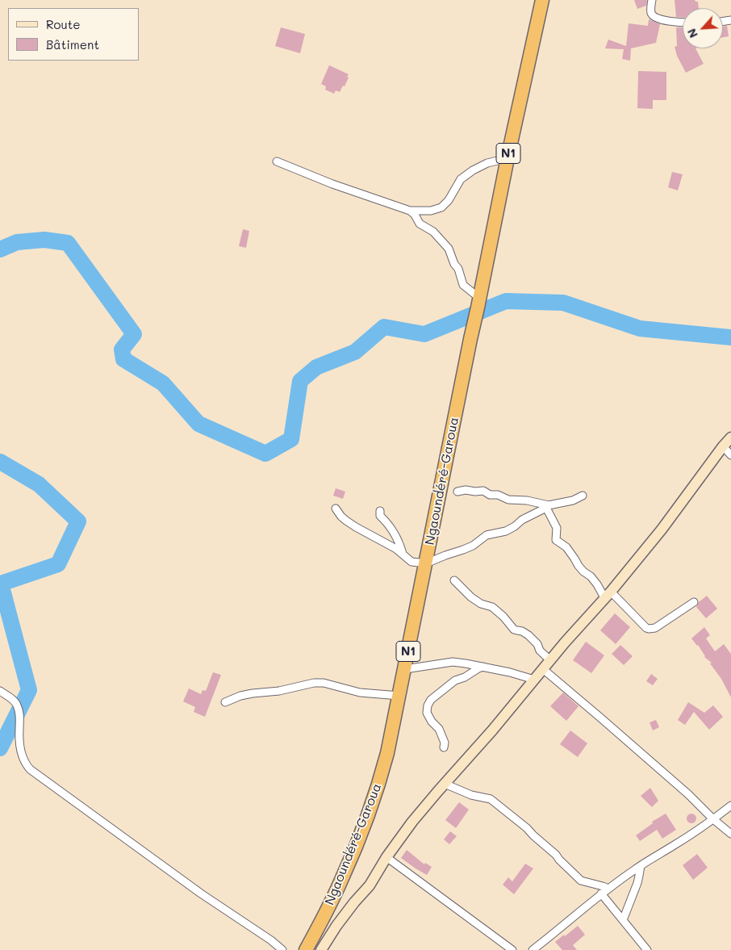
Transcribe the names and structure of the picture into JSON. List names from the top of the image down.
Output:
{
  "streets": {
    "highway": ["N1", "Ngaoundéré-Garoua"]
  },
  "legend": ["Route", "Bâtiment"],
  "north": "bottom left"
}
